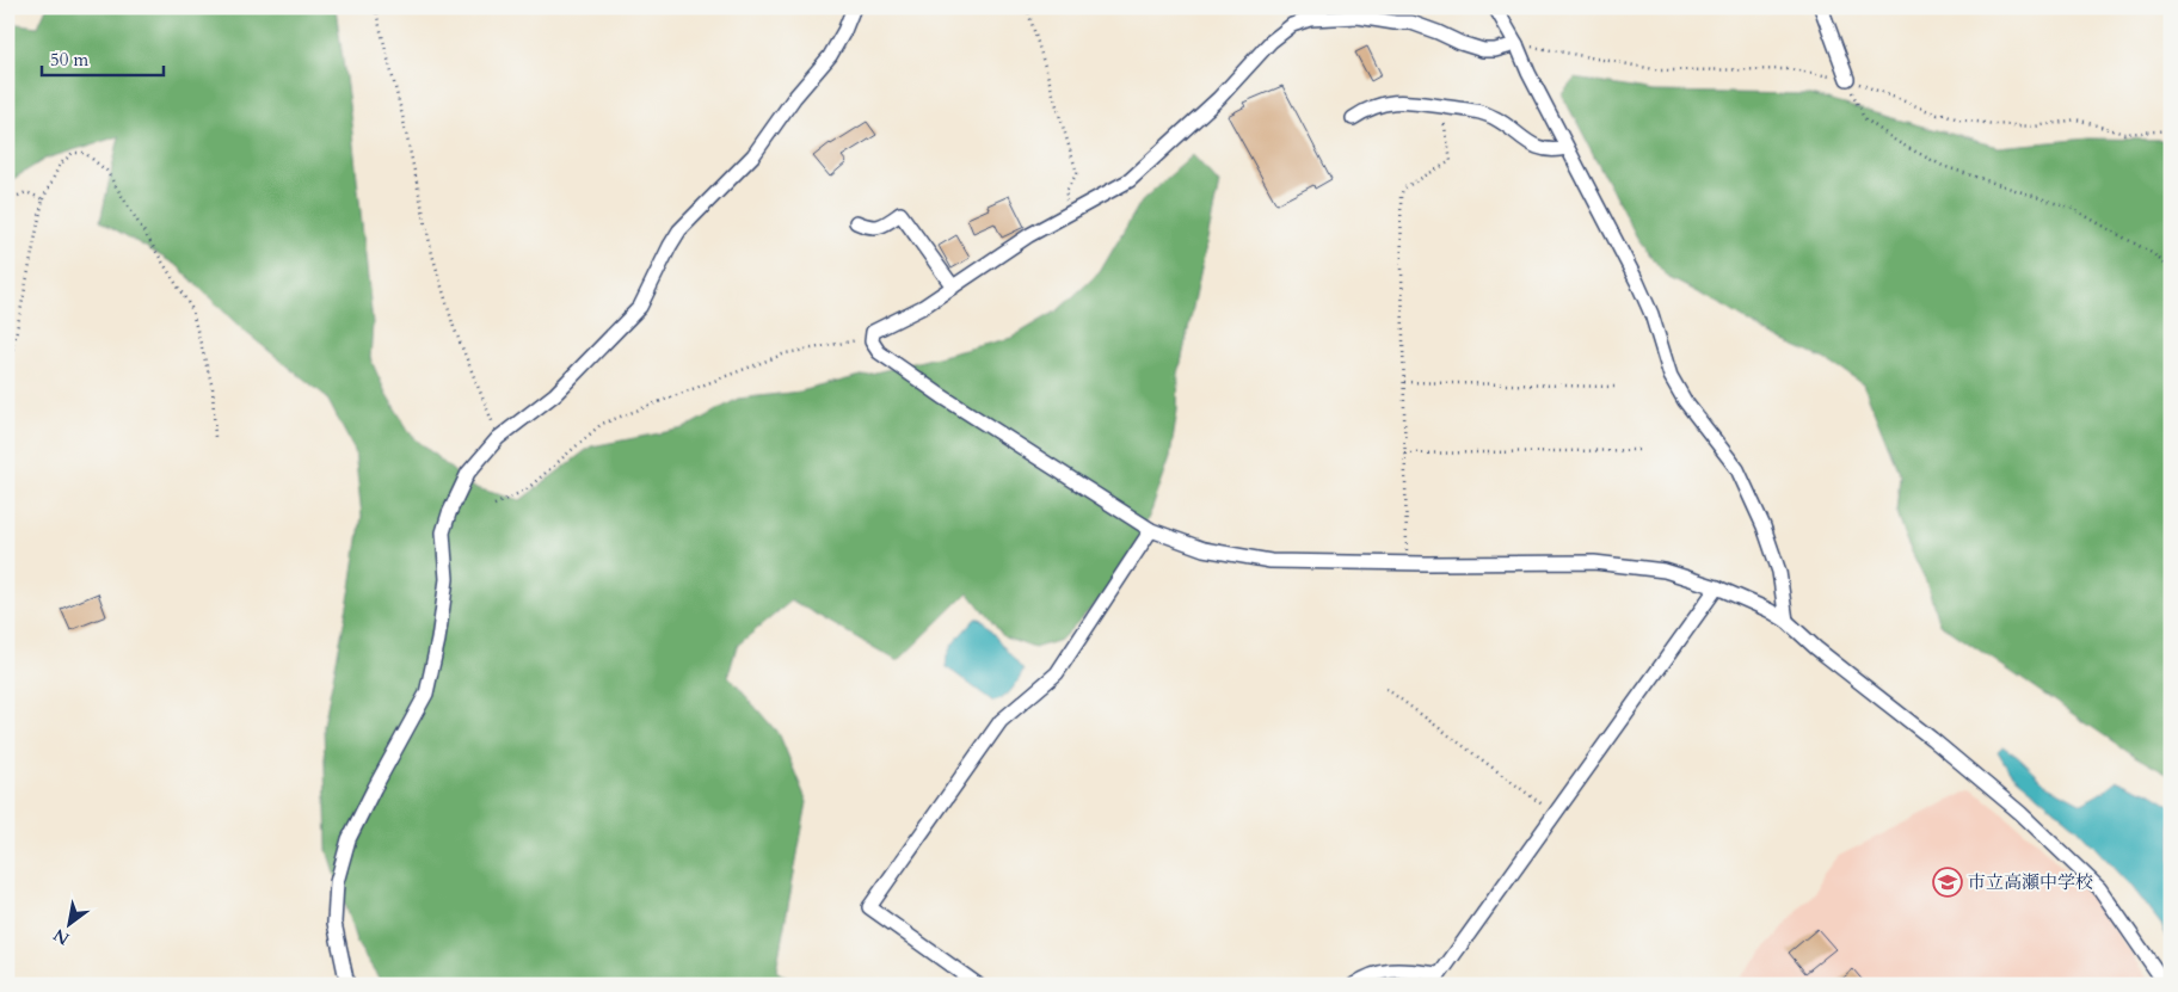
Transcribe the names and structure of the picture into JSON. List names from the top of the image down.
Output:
{
  "places": {
    "school or university": ["市立高瀬中学校"]
  },
  "scale_bar": "50 m",
  "north": "bottom left"
}
